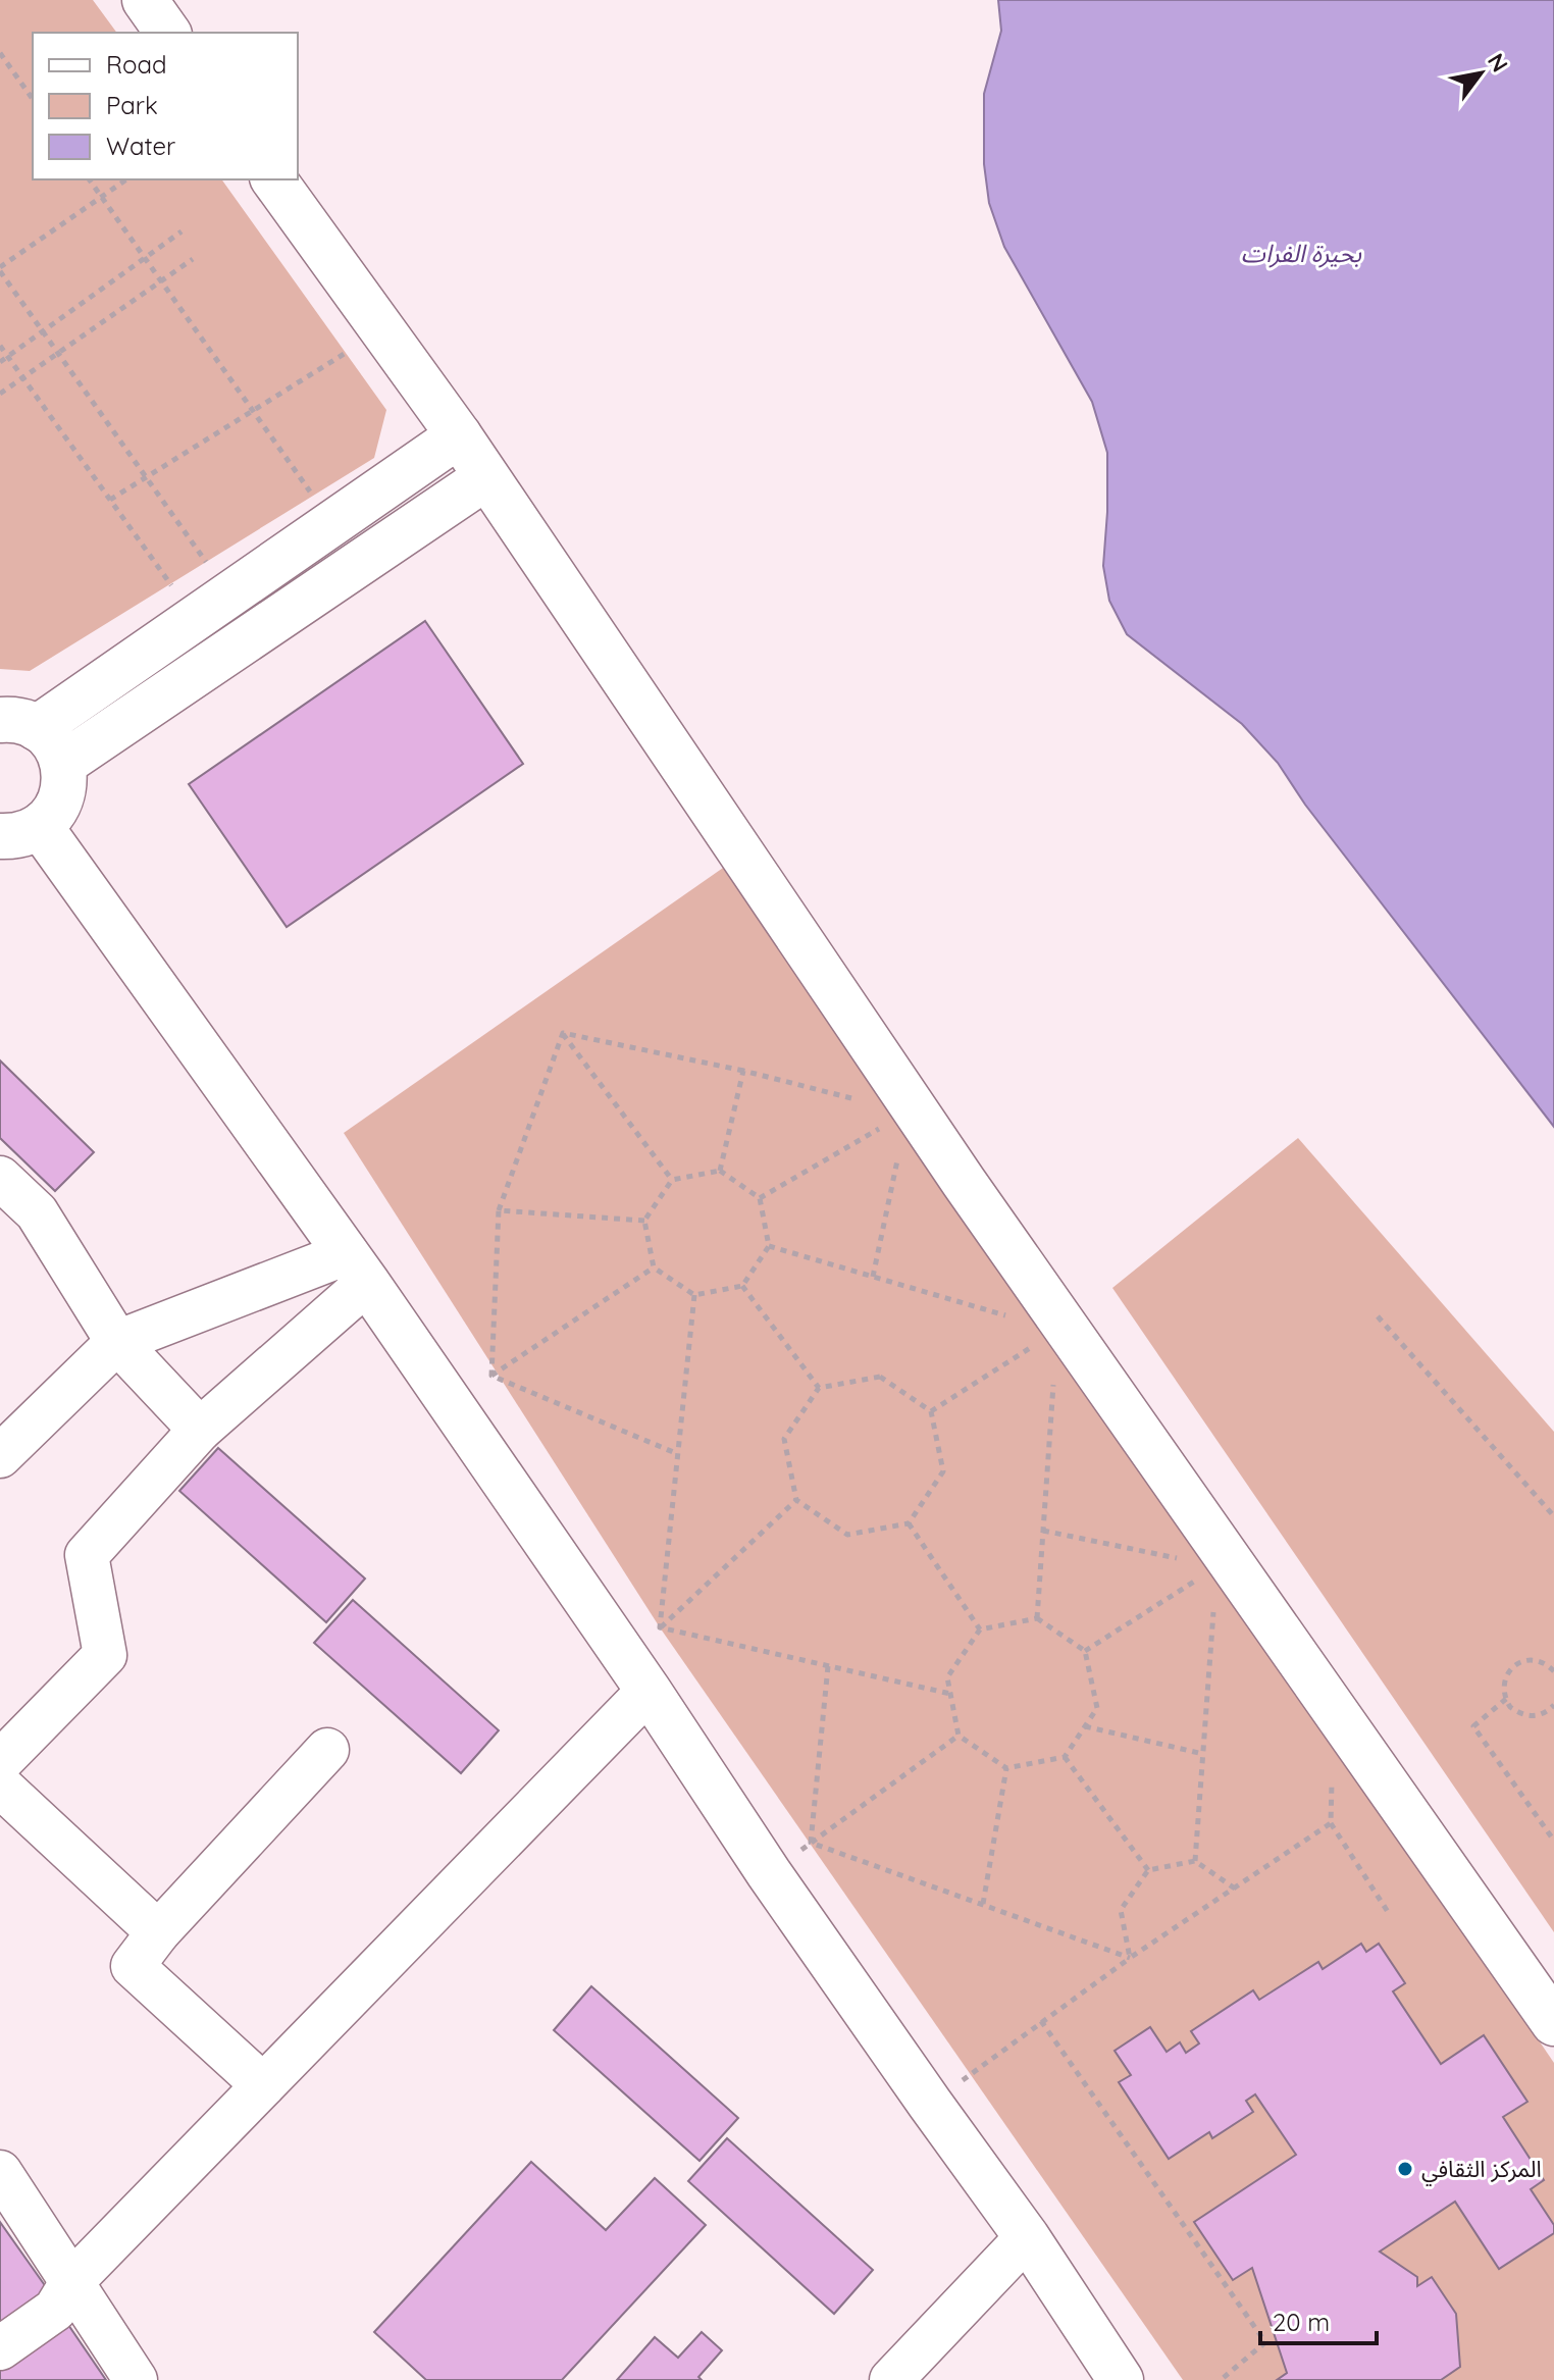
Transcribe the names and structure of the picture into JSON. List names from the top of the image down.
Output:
{
  "water": ["بحيرة الفرات"],
  "places": ["المركز الثقافي"],
  "legend": ["Road", "Park", "Water"],
  "scale_bar": "20 m",
  "north": "top right"
}
